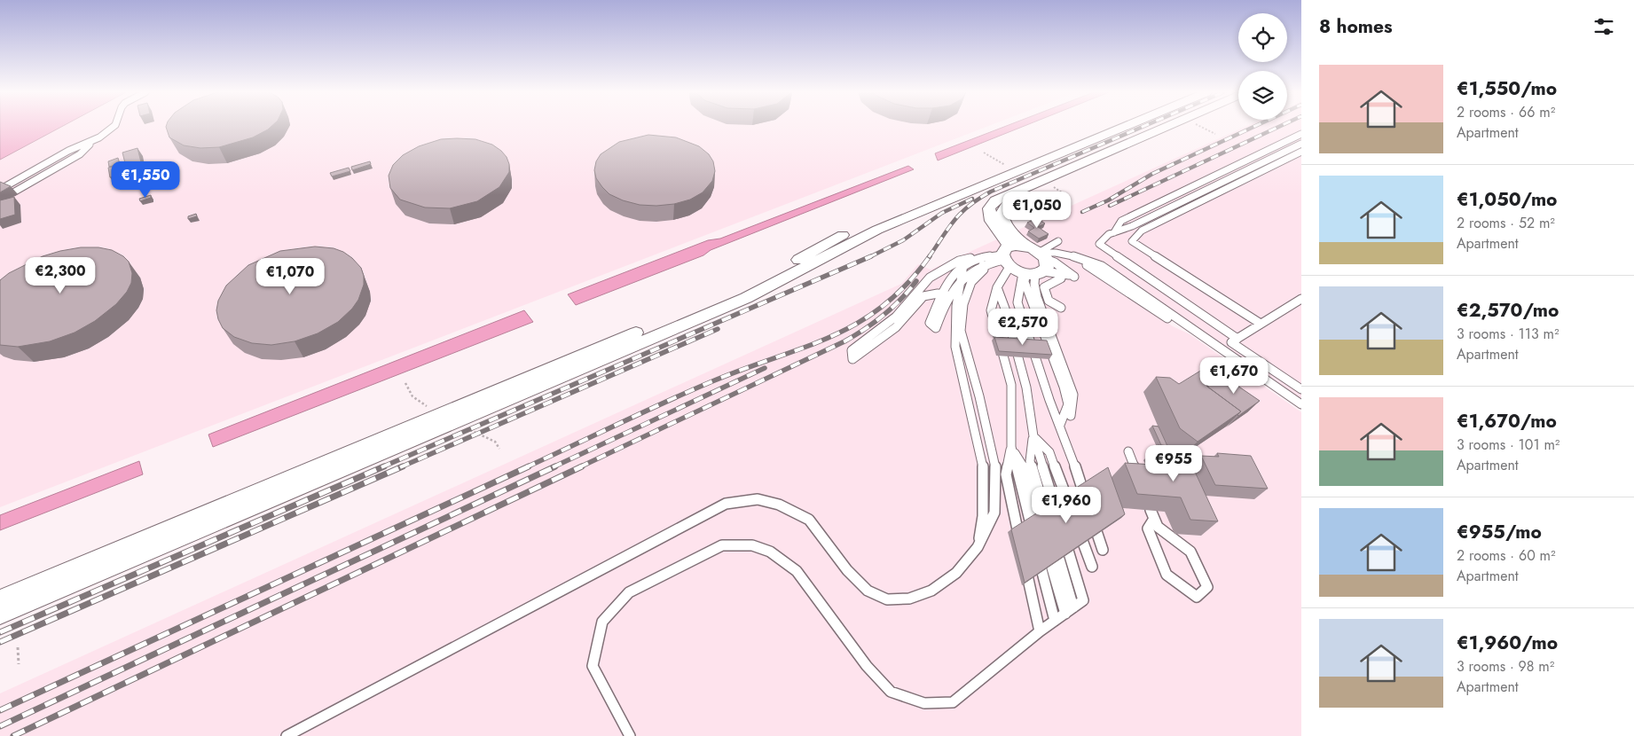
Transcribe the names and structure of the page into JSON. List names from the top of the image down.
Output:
{
  "page": {
    "heading": "8 homes",
    "list": [
      {
        "name": "€1,550/mo",
        "note": "2 rooms · 66 m² · Apartment"
      },
      {
        "name": "€1,050/mo",
        "note": "2 rooms · 52 m² · Apartment"
      },
      {
        "name": "€2,570/mo",
        "note": "3 rooms · 113 m² · Apartment"
      },
      {
        "name": "€1,670/mo",
        "note": "3 rooms · 101 m² · Apartment"
      },
      {
        "name": "€955/mo",
        "note": "2 rooms · 60 m² · Apartment"
      },
      {
        "name": "€1,960/mo",
        "note": "3 rooms · 98 m² · Apartment"
      }
    ],
    "price": [
      "€1,550",
      "€1,050",
      "€2,300",
      "€1,070",
      "€2,570",
      "€1,670",
      "€955",
      "€1,960"
    ]
  }
}
